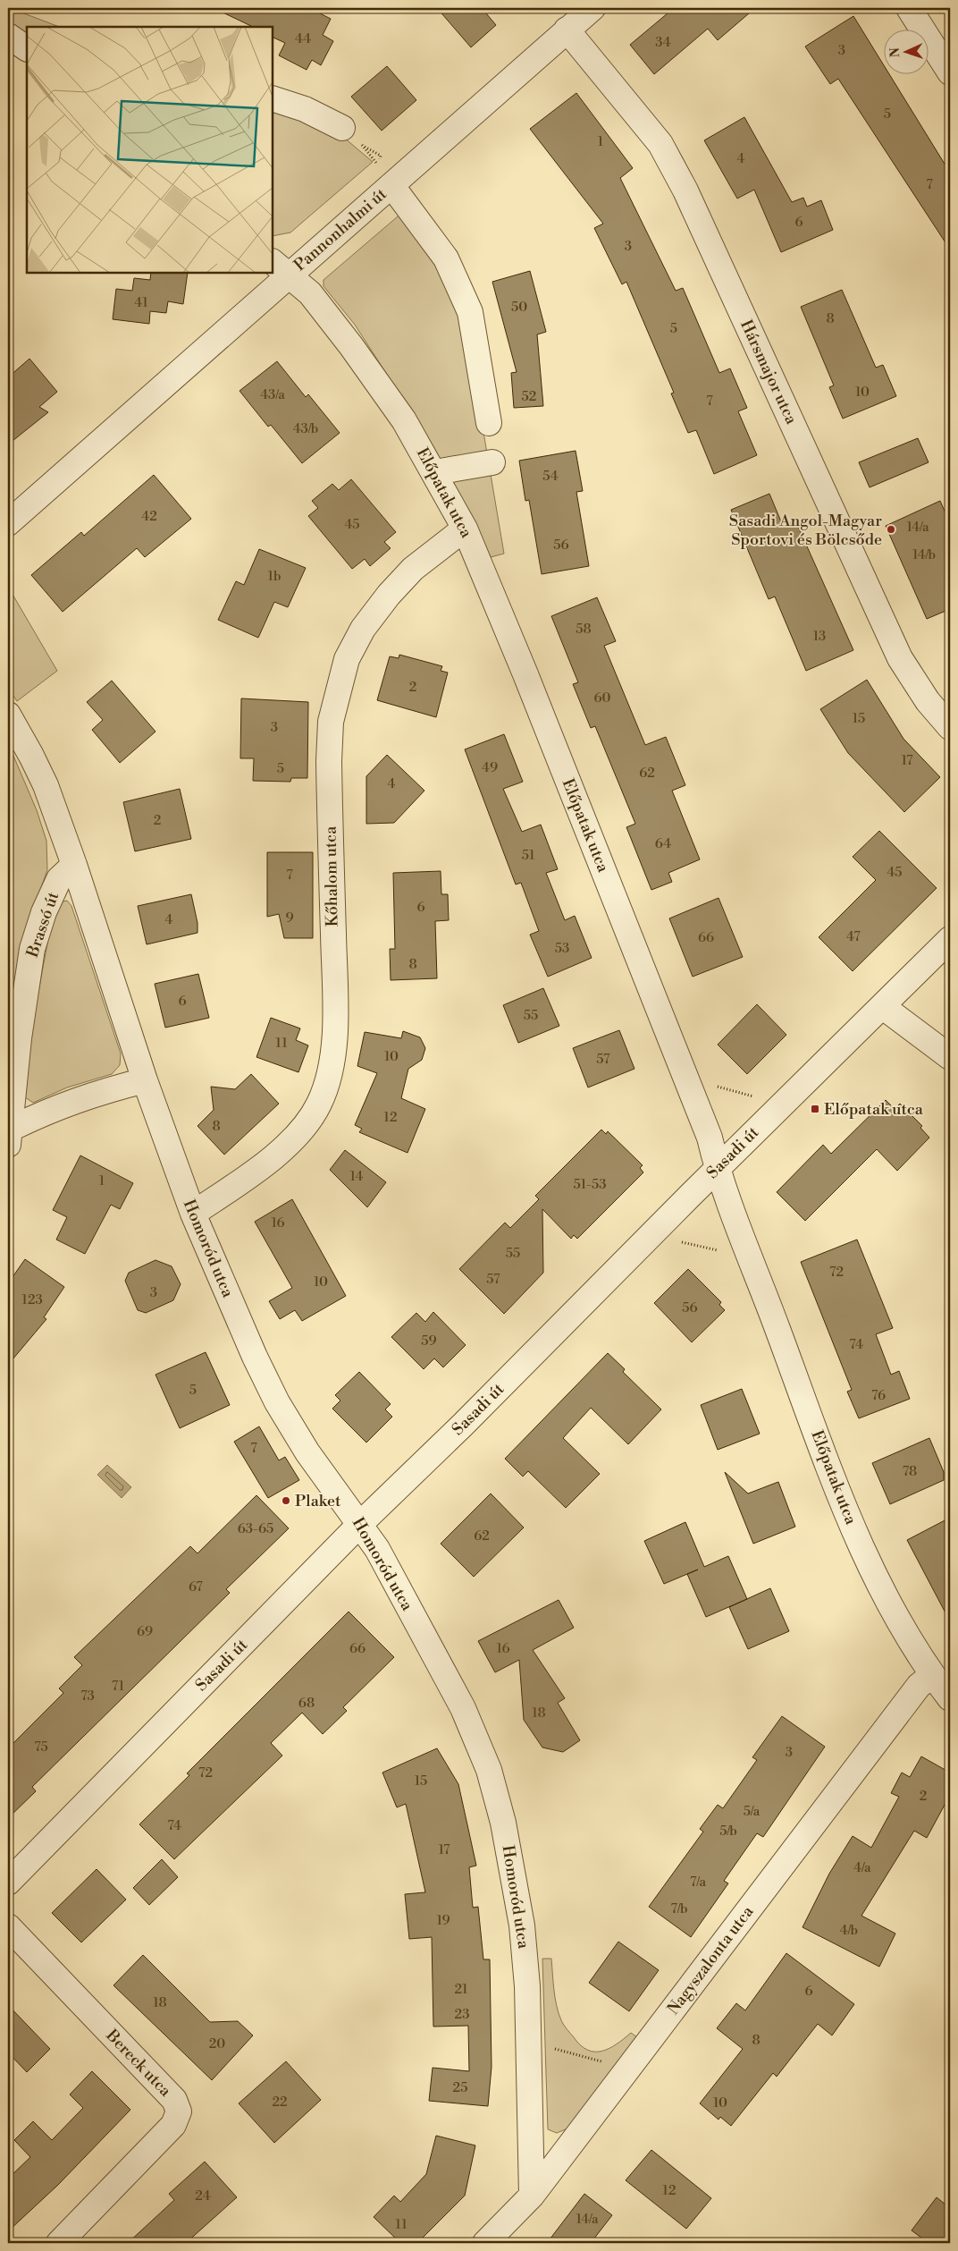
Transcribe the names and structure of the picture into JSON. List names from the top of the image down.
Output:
{
  "streets": {
    "street": [
      "Pannonhalmi út",
      "Hársmajor utca",
      "Előpatak utca",
      "Kőhalom utca",
      "Brassó út",
      "Sasadi út",
      "Homoród utca",
      "Nagyszalonta utca",
      "Bereck utca"
    ]
  },
  "crossings": [
    ["Pannonhalmi út", "Hársmajor utca"],
    ["Pannonhalmi út", "Előpatak utca"],
    ["Előpatak utca", "Kőhalom utca"],
    ["Előpatak utca", "Sasadi út"],
    ["Előpatak utca", "Nagyszalonta utca"],
    ["Kőhalom utca", "Homoród utca"],
    ["Brassó út", "Homoród utca"],
    ["Sasadi út", "Homoród utca"],
    ["Homoród utca", "Nagyszalonta utca"]
  ],
  "places": {
    "other": ["Sasadi Angol-Magyar Sportovi és Bölcsőde", "Plaket"],
    "transit": ["Előpatak utca"]
  },
  "house_numbers": [
    "44",
    "34",
    "3",
    "5",
    "1",
    "4",
    "7",
    "6",
    "3",
    "41",
    "50",
    "8",
    "5",
    "10",
    "43/a",
    "52",
    "7",
    "43/b",
    "54",
    "42",
    "45",
    "14/a",
    "56",
    "14/b",
    "1b",
    "58",
    "13",
    "2",
    "60",
    "15",
    "3",
    "17",
    "49",
    "5",
    "62",
    "4",
    "2",
    "64",
    "51",
    "45",
    "7",
    "6",
    "9",
    "4",
    "47",
    "66",
    "53",
    "8",
    "6",
    "55",
    "11",
    "10",
    "57",
    "12",
    "8",
    "14",
    "1",
    "51-53",
    "16",
    "55",
    "72",
    "57",
    "10",
    "3",
    "123",
    "56",
    "59",
    "74",
    "5",
    "76",
    "7",
    "78",
    "63-65",
    "62",
    "67",
    "69",
    "66",
    "16",
    "71",
    "73",
    "68",
    "18",
    "75",
    "3",
    "72",
    "15",
    "2",
    "5/a",
    "74",
    "5/b",
    "17",
    "4/a",
    "7/a",
    "7/b",
    "19",
    "4/b",
    "21",
    "6",
    "18",
    "23",
    "8",
    "20",
    "25",
    "22",
    "10",
    "12",
    "24",
    "14/a",
    "11"
  ],
  "north": "left"
}
